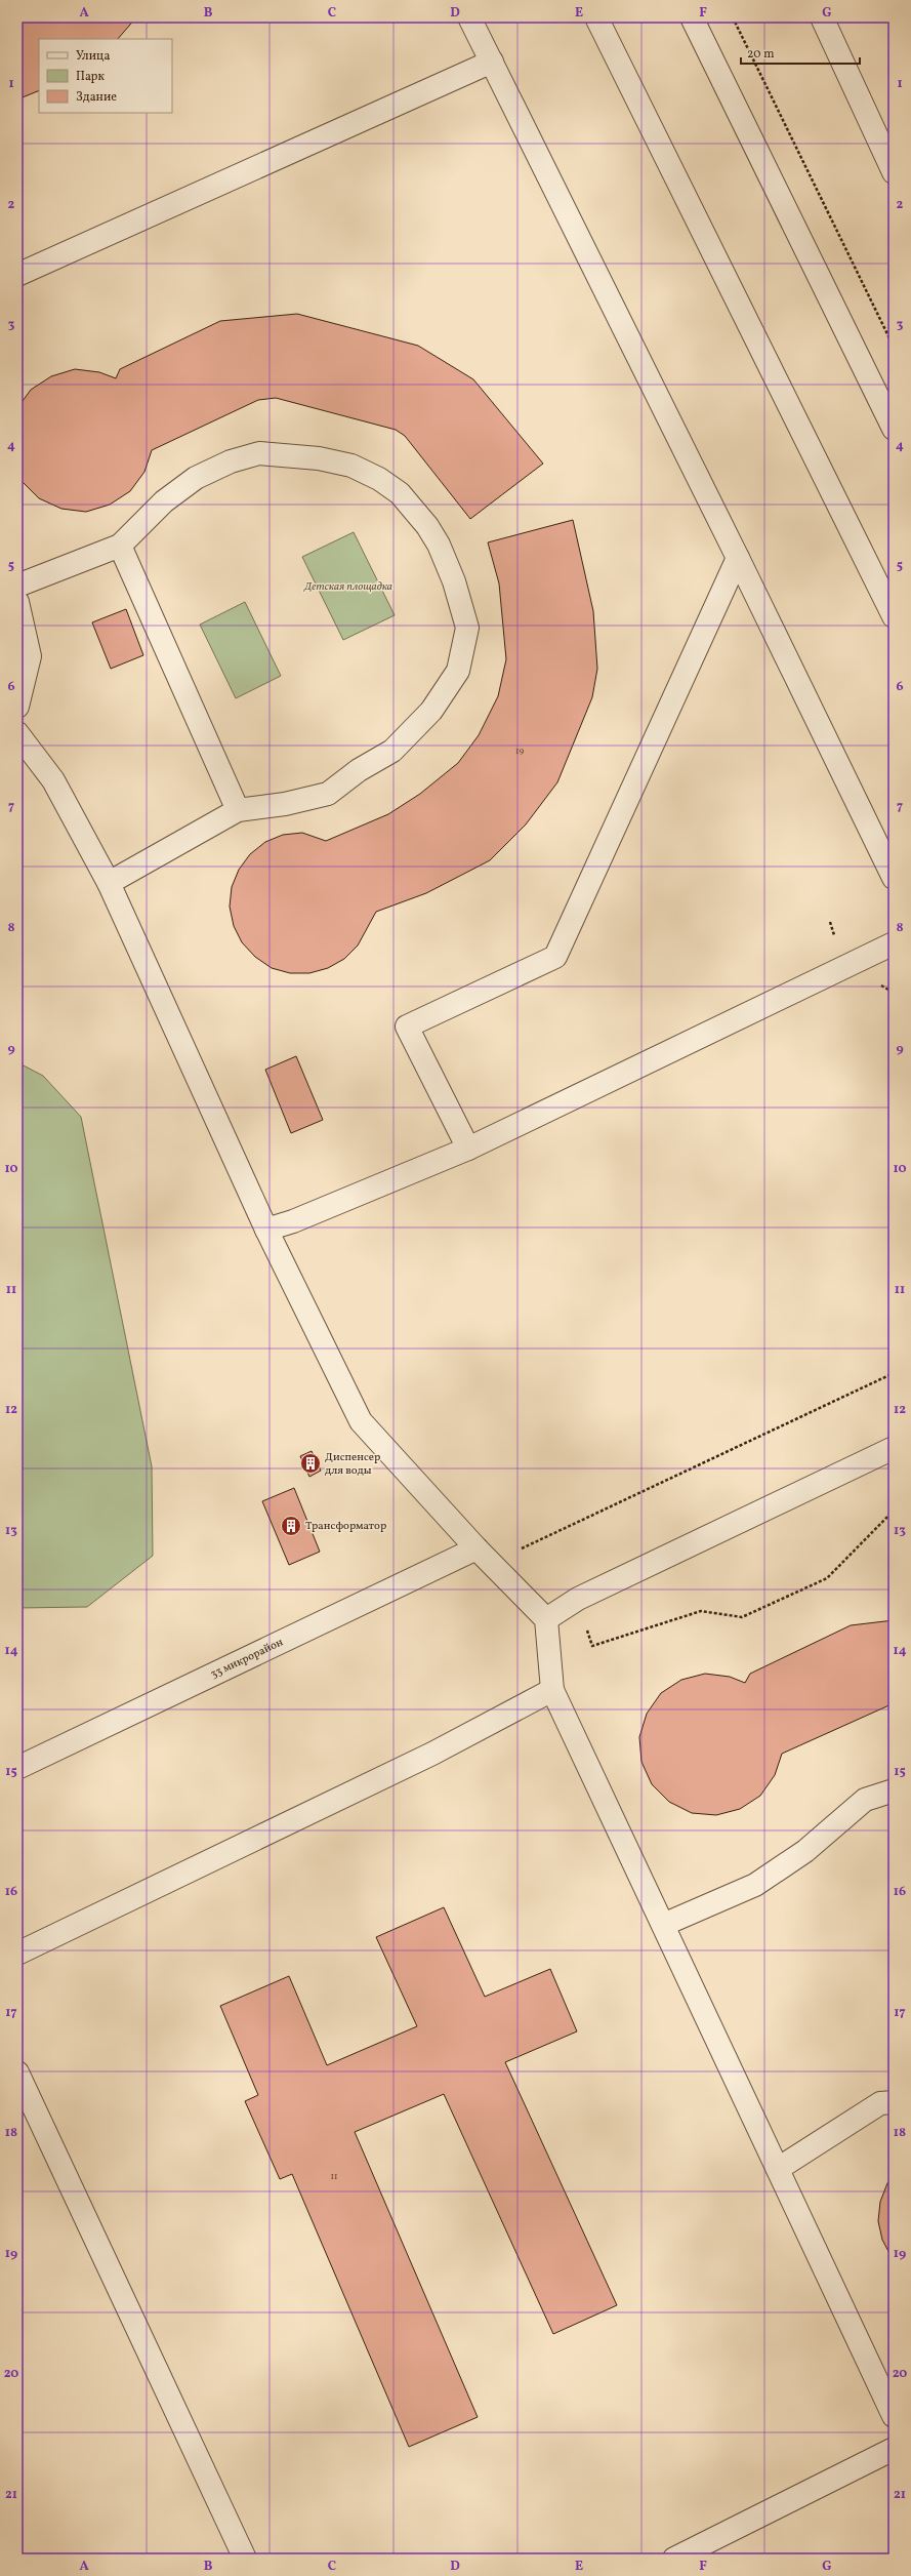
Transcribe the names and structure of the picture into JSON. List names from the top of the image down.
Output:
{
  "streets": {
    "street": ["33 микрорайон"]
  },
  "parks": ["Детская площадка"],
  "places": {
    "building": ["Диспенсер для воды", "Трансформатор"]
  },
  "house_numbers": ["19", "11"],
  "legend": ["Улица", "Парк", "Здание"],
  "scale_bar": "20 m",
  "grid": {
    "columns": [
      "A",
      "B",
      "C",
      "D",
      "E",
      "F",
      "G"
    ],
    "rows": [
      "1",
      "2",
      "3",
      "4",
      "5",
      "6",
      "7",
      "8",
      "9",
      "10",
      "11",
      "12",
      "13",
      "14",
      "15",
      "16",
      "17",
      "18",
      "19",
      "20",
      "21"
    ]
  }
}
